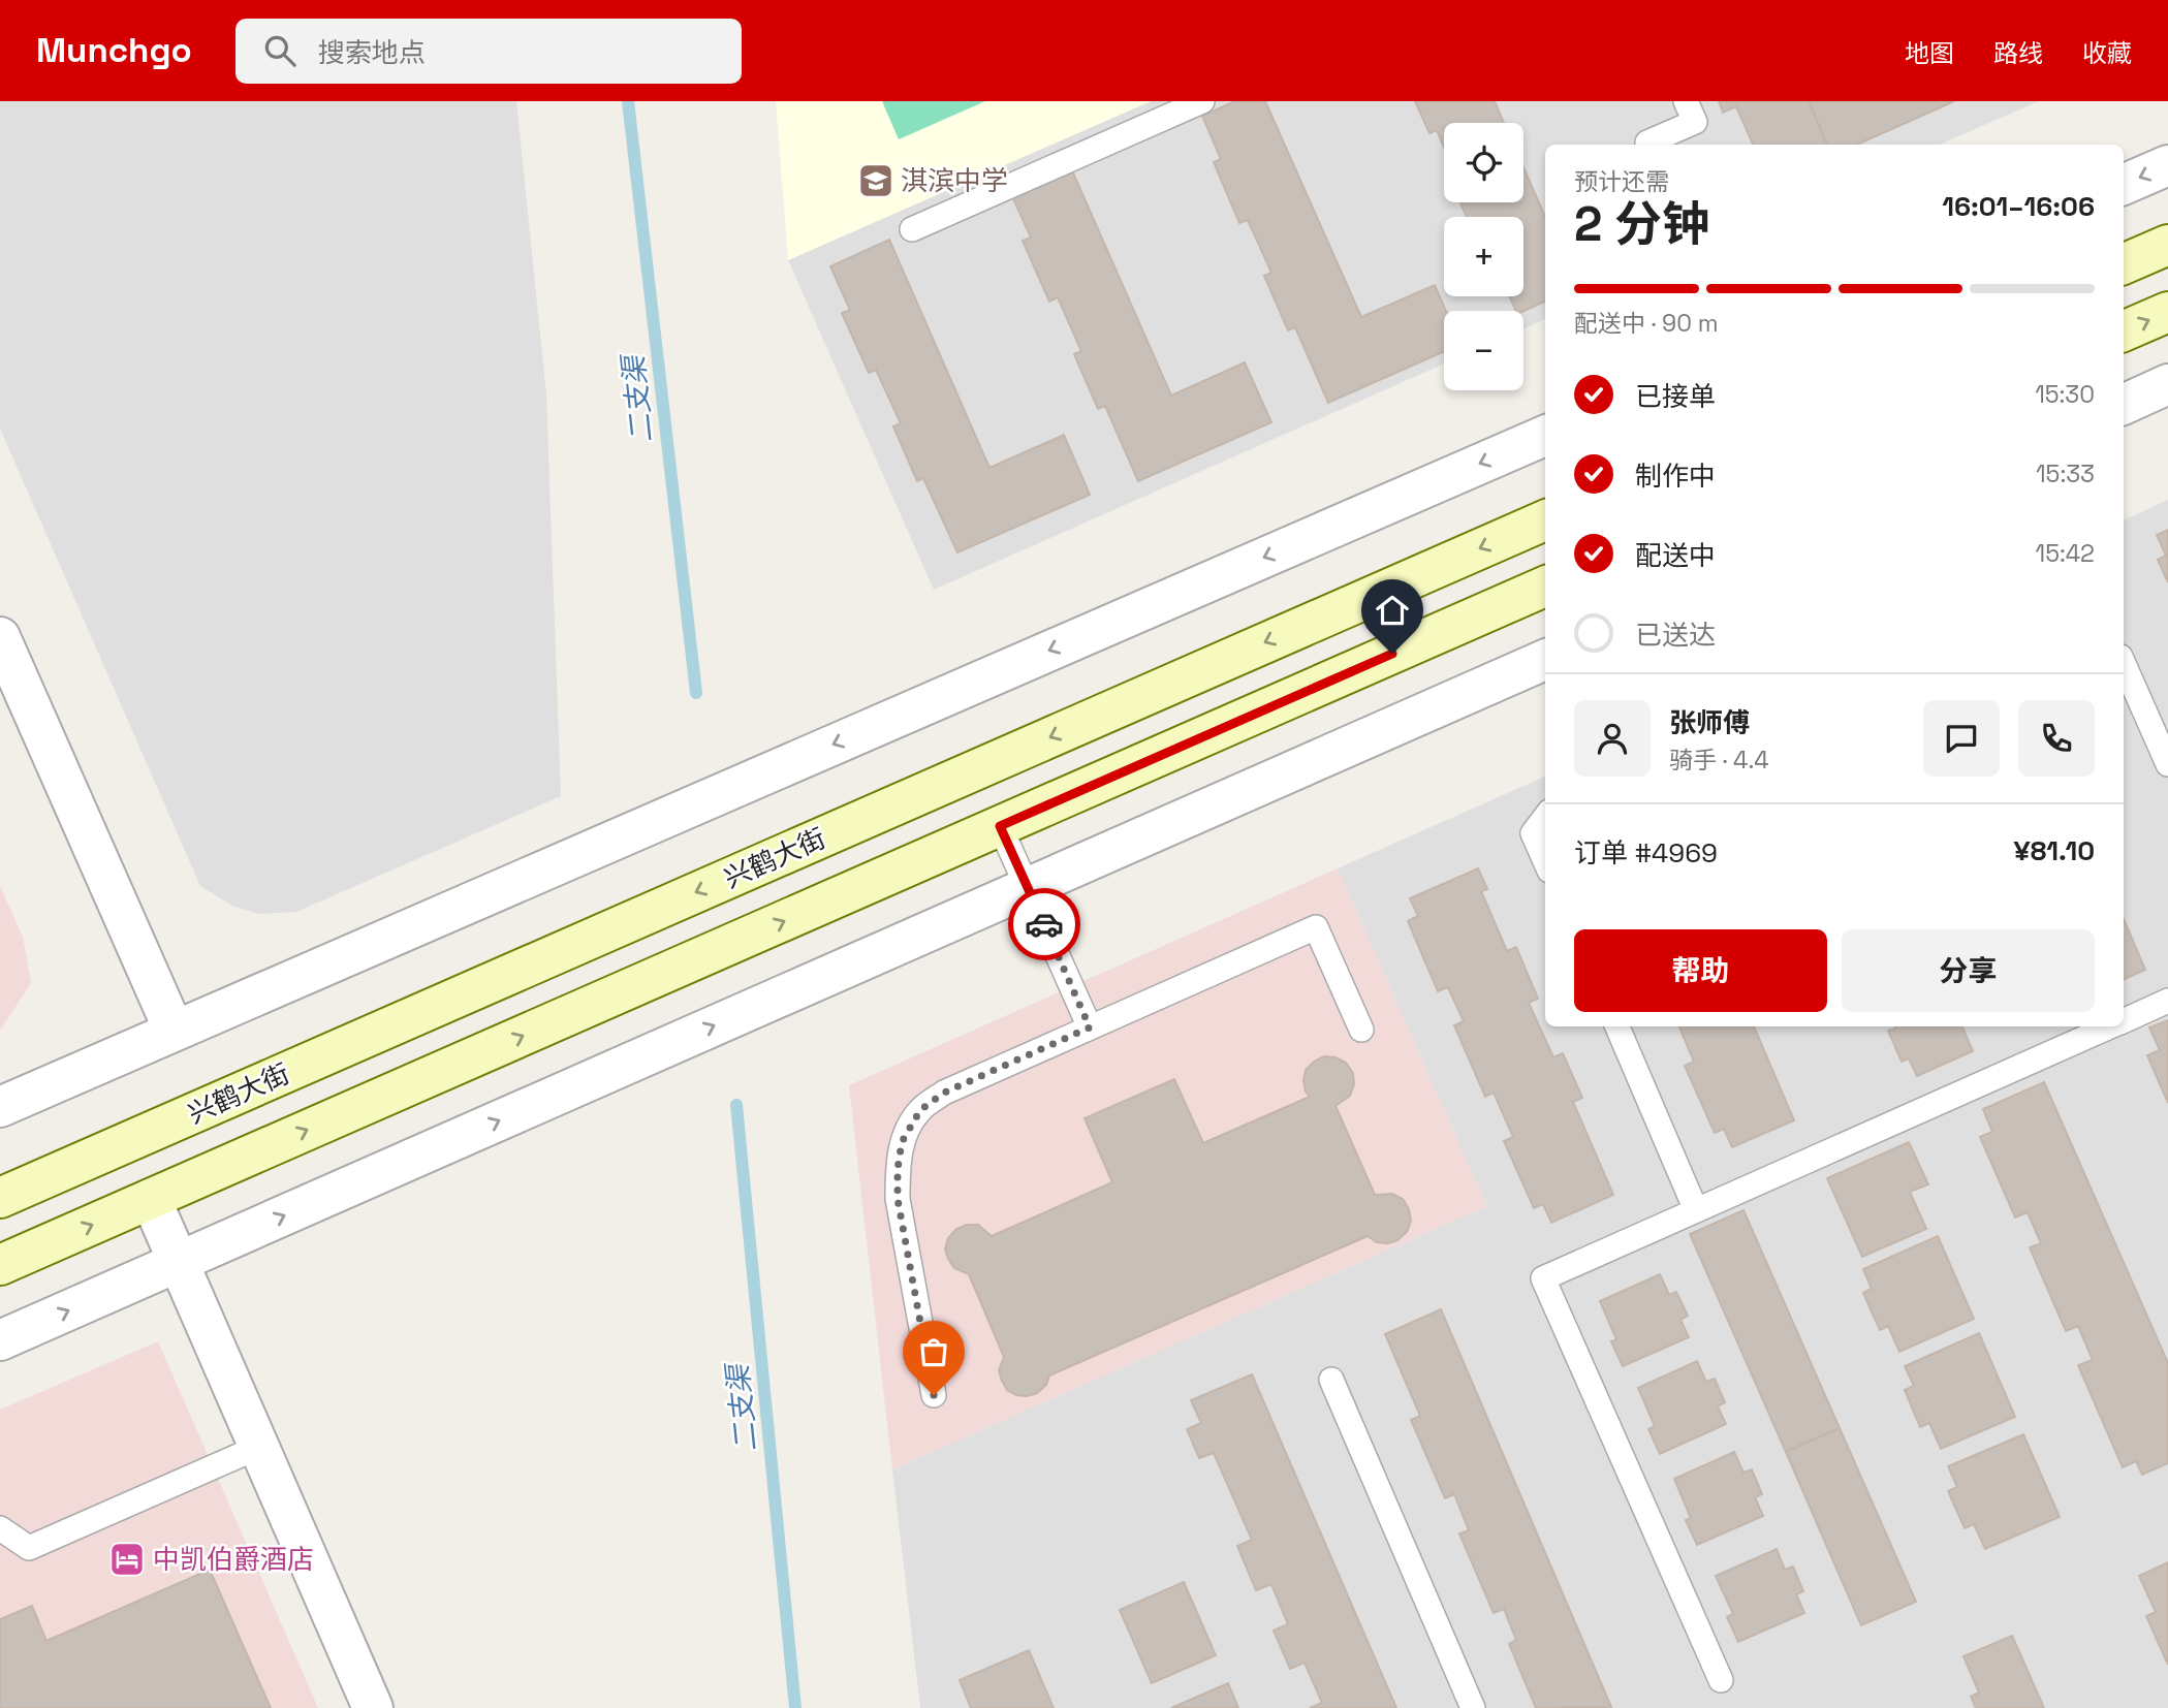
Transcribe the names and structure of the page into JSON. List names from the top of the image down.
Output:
{
  "streets": {
    "main road": ["兴鹤大街"]
  },
  "water": ["二支渠"],
  "places": {
    "school or university": ["淇滨中学"],
    "hotel": ["中凯伯爵酒店"]
  },
  "page": {
    "header": "Munchgo",
    "search": "搜索地点",
    "nav": ["地图", "路线", "收藏"],
    "map_buttons": ["+", "−"],
    "heading": ["2 分钟", "预计还需", "16:01–16:06"],
    "panel": [
      "张师傅",
      "骑手 · 4.4",
      "订单 #4969",
      "¥81.10"
    ],
    "bar": "配送中 · 90 m",
    "list": [
      ["已接单", "15:30"],
      ["制作中", "15:33"],
      ["配送中", "15:42"],
      "已送达"
    ],
    "buttons": ["帮助", "分享"]
  }
}
